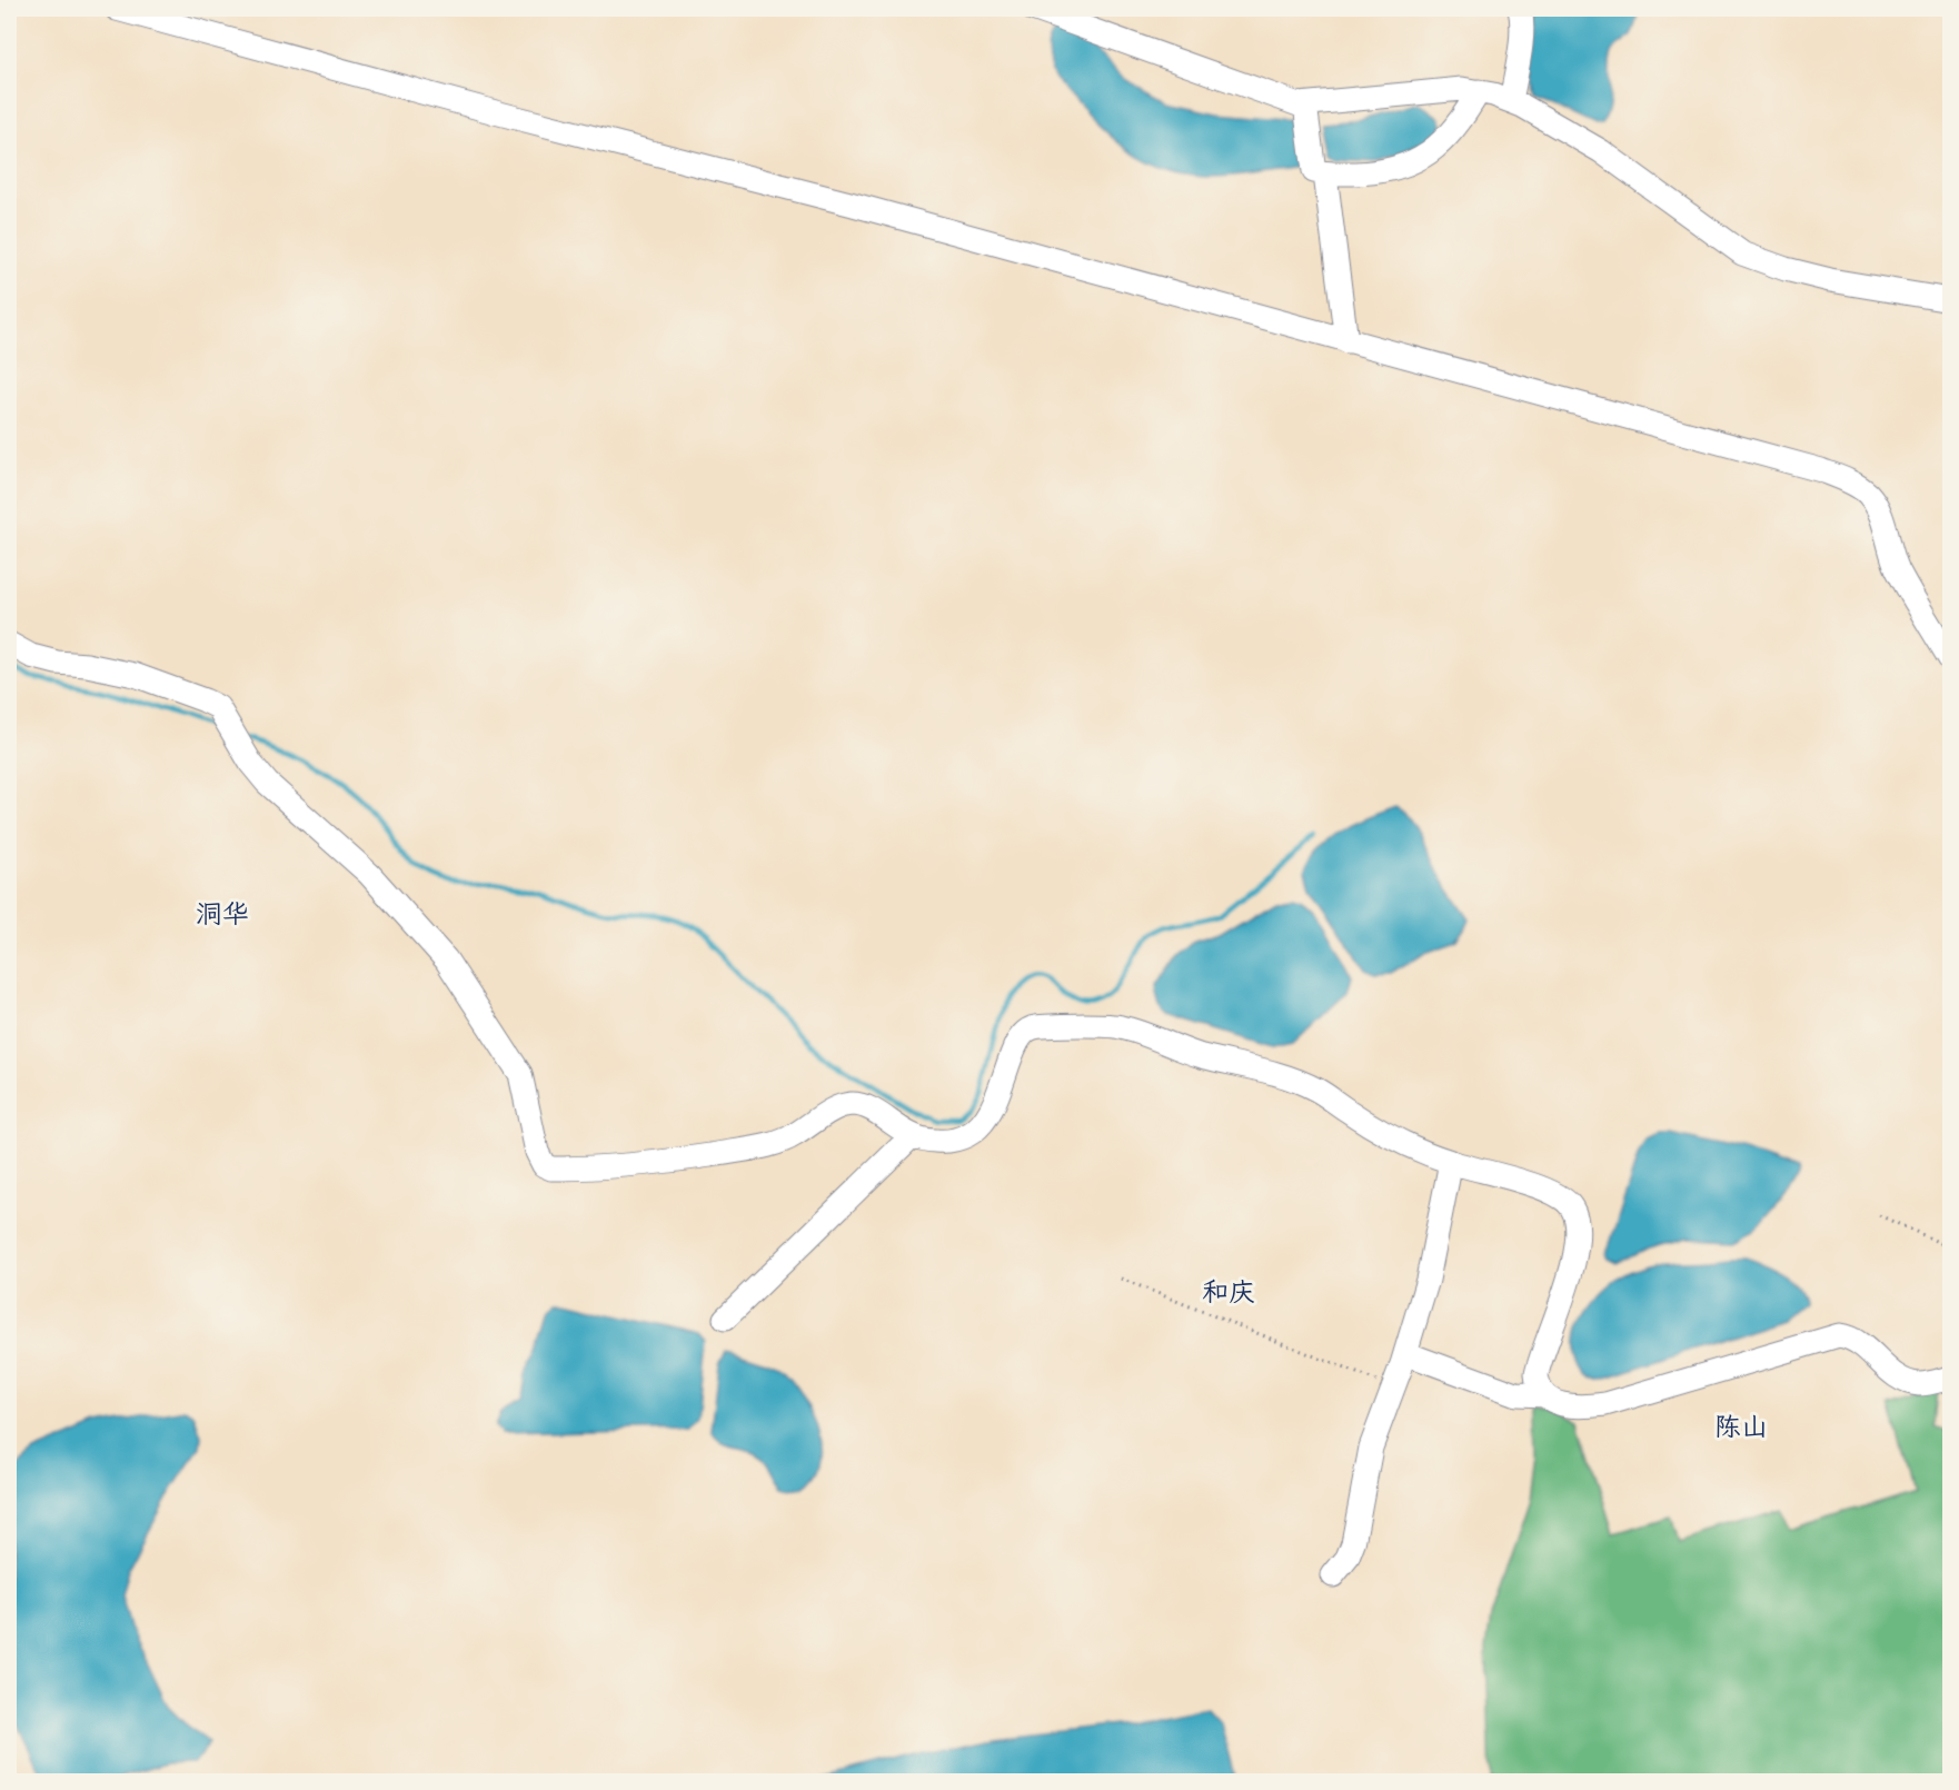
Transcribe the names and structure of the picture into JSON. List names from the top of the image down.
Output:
{
  "districts": ["洞华", "和庆", "陈山"]
}
